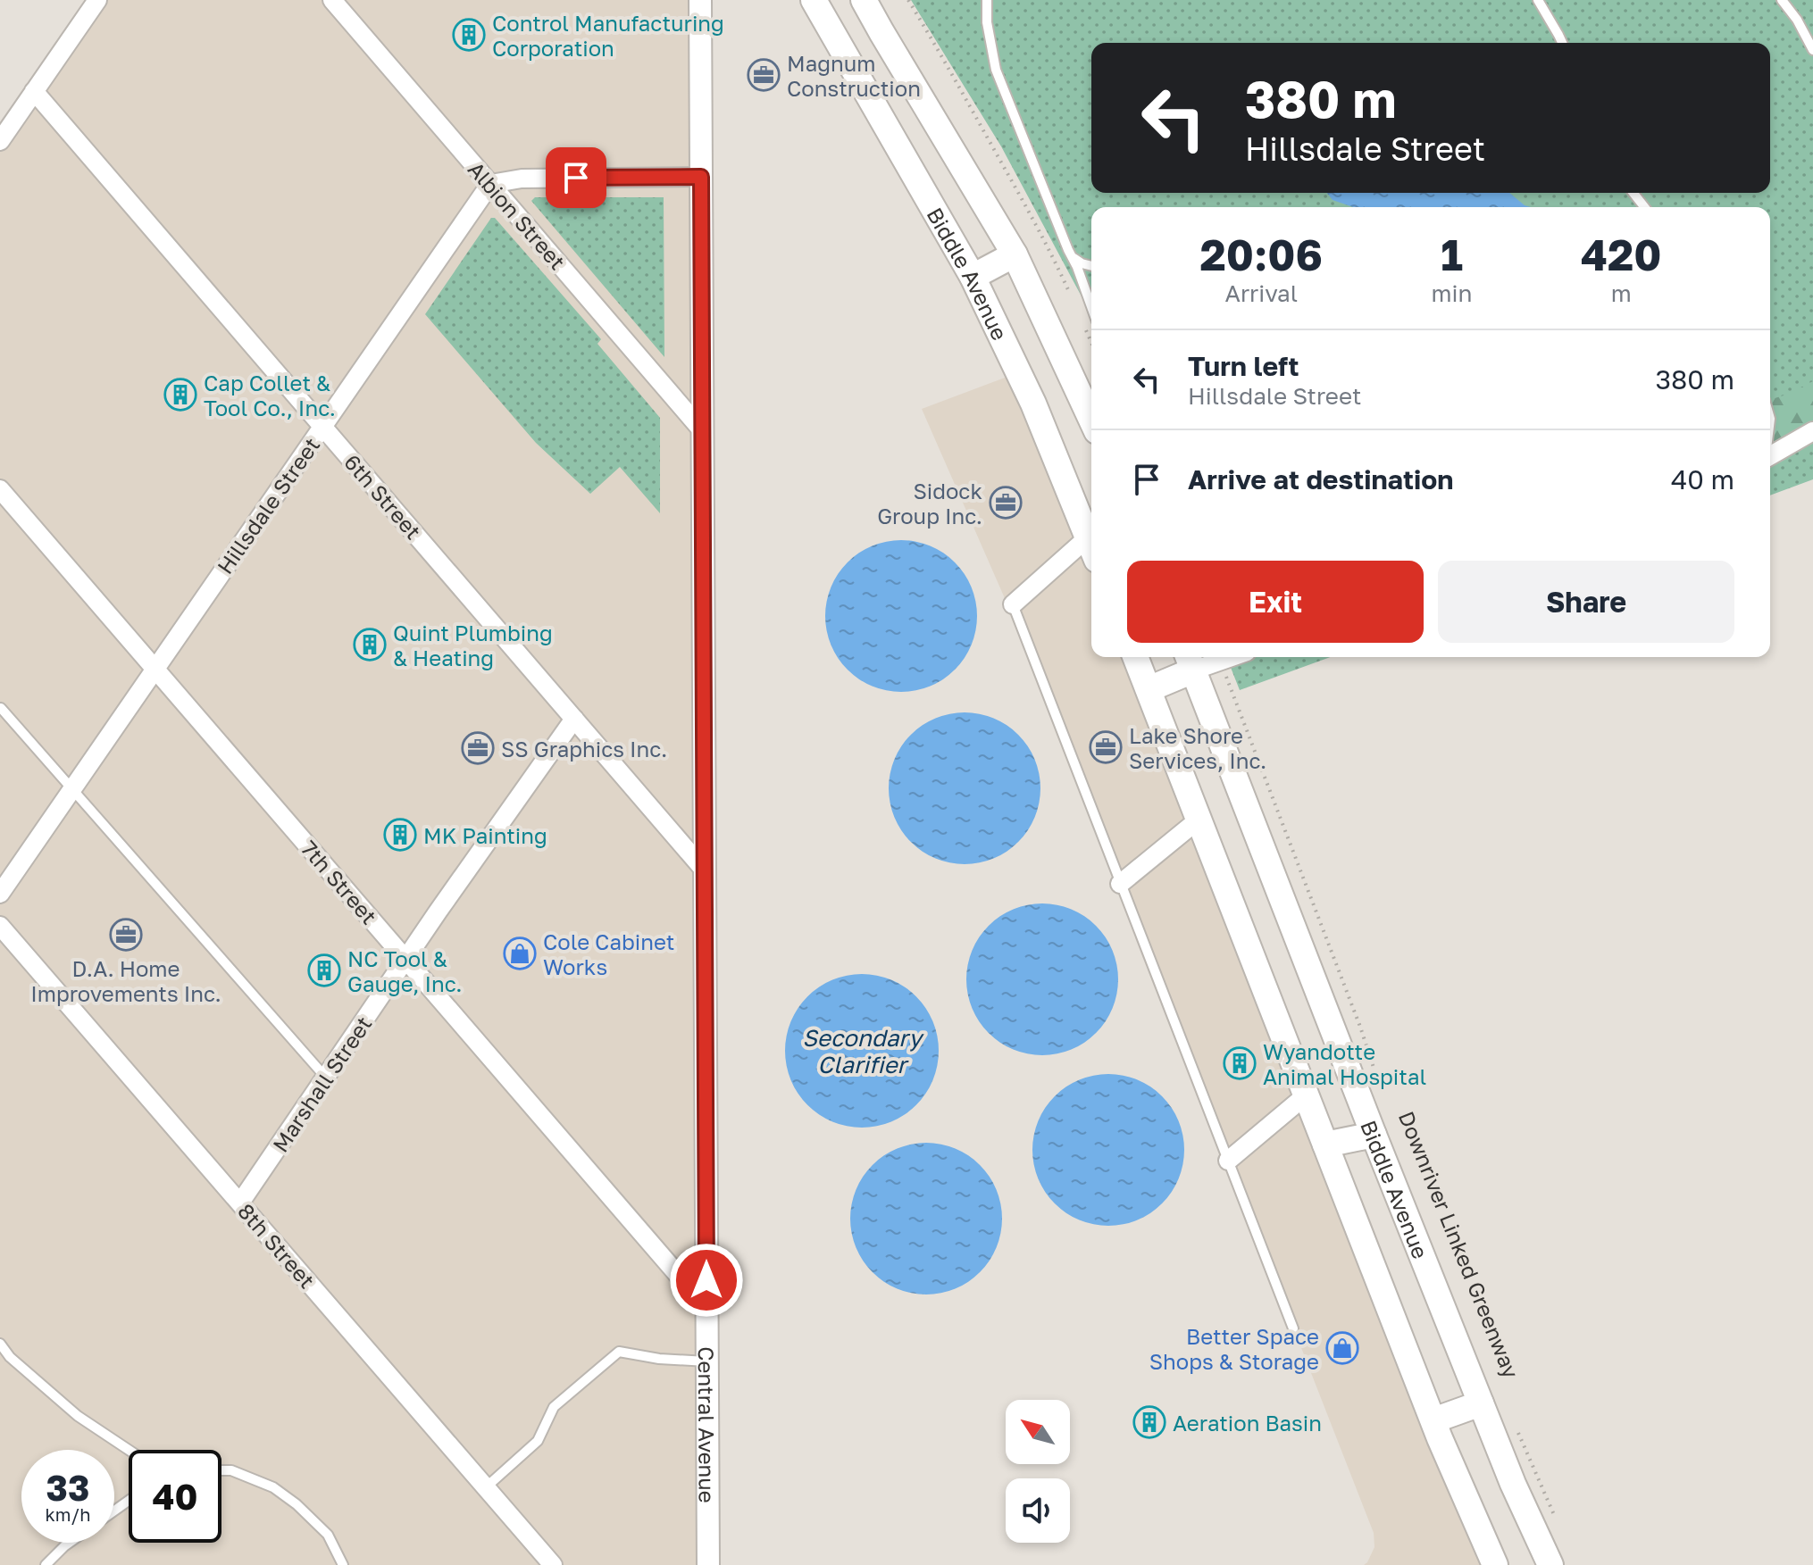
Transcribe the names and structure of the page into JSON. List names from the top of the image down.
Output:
{
  "streets": {
    "main road": ["Biddle Avenue"],
    "street": [
      "Albion Street",
      "6th Street",
      "Hillsdale Street",
      "7th Street",
      "Marshall Street",
      "8th Street",
      "Central Avenue"
    ]
  },
  "crossings": [
    ["Albion Street", "Hillsdale Street"],
    ["Albion Street", "Central Avenue"],
    ["6th Street", "Hillsdale Street"],
    ["6th Street", "Marshall Street"],
    ["6th Street", "Central Avenue"],
    ["Hillsdale Street", "7th Street"],
    ["7th Street", "Marshall Street"],
    ["7th Street", "Central Avenue"],
    ["Marshall Street", "8th Street"]
  ],
  "water": ["Secondary Clarifier"],
  "places": {
    "building": [
      "Control Manufacturing Corporation",
      "Cap Collet & Tool Co., Inc.",
      "Quint Plumbing & Heating",
      "MK Painting",
      "NC Tool & Gauge, Inc.",
      "Wyandotte Animal Hospital",
      "Aeration Basin"
    ],
    "office": [
      "Magnum Construction",
      "Sidock Group Inc.",
      "Lake Shore Services, Inc.",
      "SS Graphics Inc.",
      "D.A. Home Improvements Inc."
    ],
    "shop": ["Cole Cabinet Works", "Better Space Shops & Storage"]
  },
  "north": "top left",
  "page": {
    "turn": ["380 m", "Hillsdale Street"],
    "eta": [
      "20:06",
      "Arrival",
      "1",
      "min",
      "420",
      "m"
    ],
    "list": [
      {
        "name": "Turn left",
        "note": "Hillsdale Street",
        "value": "380 m"
      },
      {
        "name": "Arrive at destination",
        "value": "40 m"
      }
    ],
    "buttons": ["Exit", "Share"],
    "speed": "33 km/h",
    "limit": "40"
  }
}
